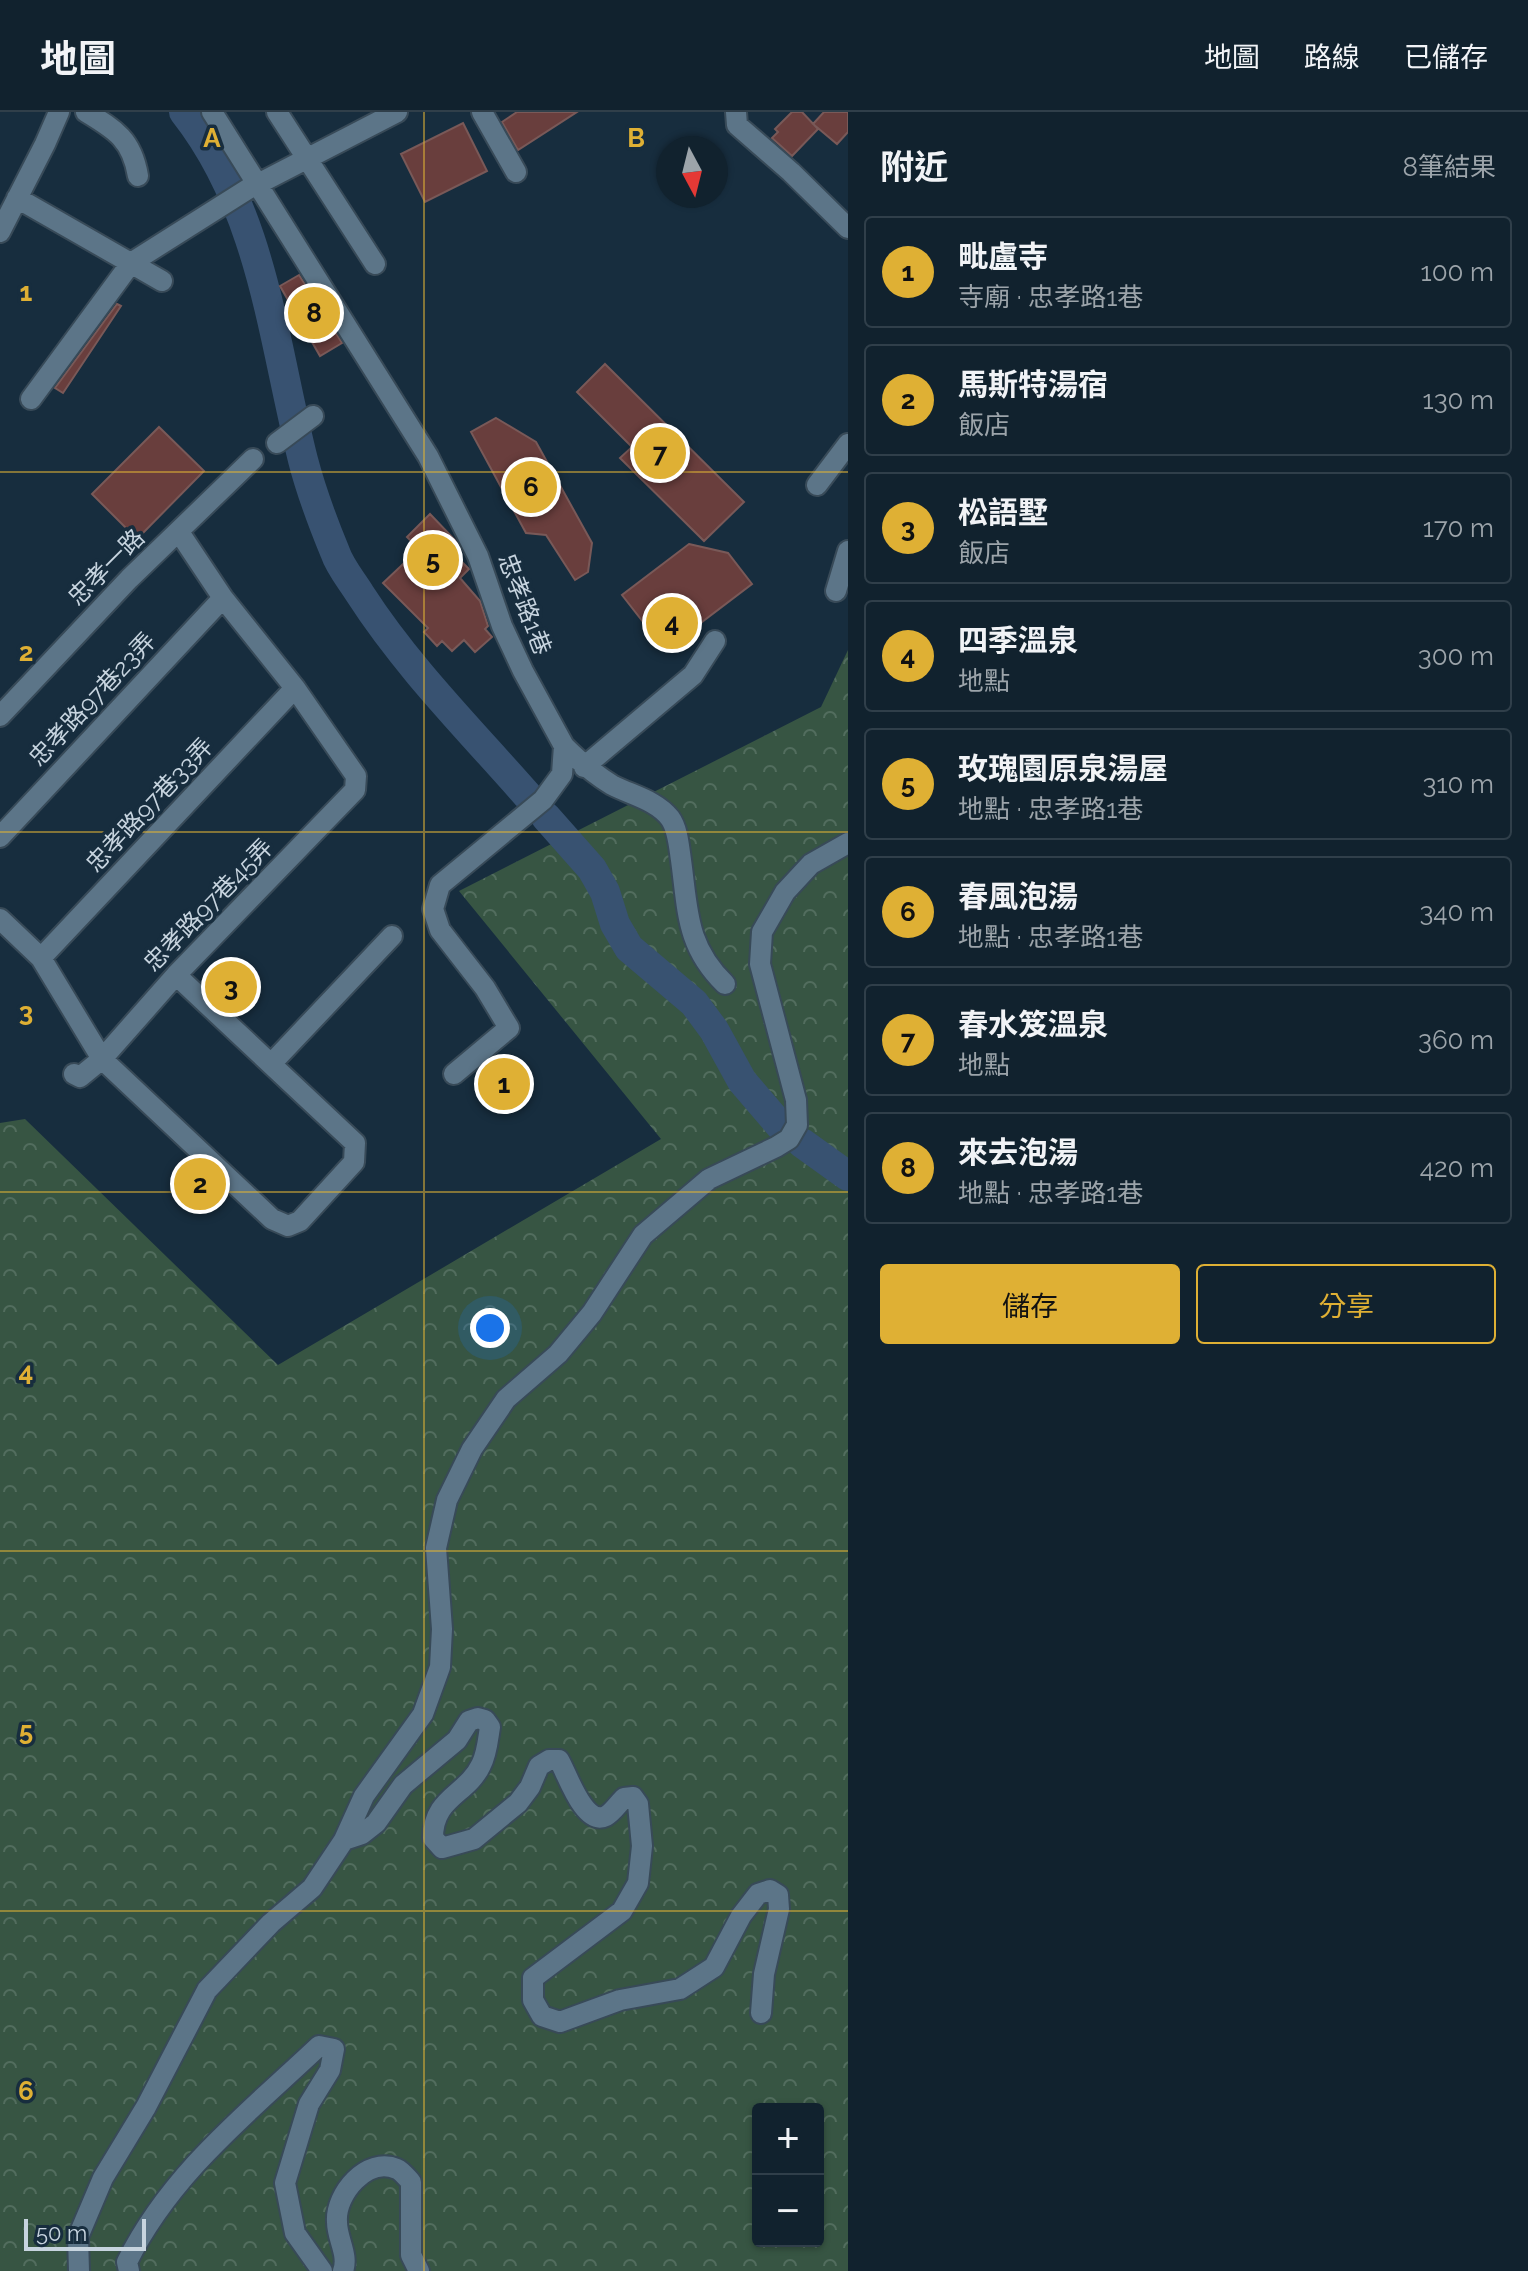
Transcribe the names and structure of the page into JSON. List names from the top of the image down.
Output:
{
  "streets": {
    "street": [
      "忠孝一路",
      "忠孝路1巷",
      "忠孝路97巷23弄",
      "忠孝路97巷33弄",
      "忠孝路97巷45弄"
    ]
  },
  "crossings": [
    ["忠孝路97巷33弄", "忠孝路97巷45弄"]
  ],
  "scale_bar": "50 m",
  "north": "bottom",
  "page": {
    "header": "地圖",
    "nav": ["地圖", "路線", "已儲存"],
    "heading": ["附近", "8筆結果"],
    "list": [
      {
        "mark": "1",
        "name": "毗盧寺",
        "note": "寺廟 · 忠孝路1巷",
        "value": "100 m"
      },
      {
        "mark": "2",
        "name": "馬斯特湯宿",
        "note": "飯店",
        "value": "130 m"
      },
      {
        "mark": "3",
        "name": "松語墅",
        "note": "飯店",
        "value": "170 m"
      },
      {
        "mark": "4",
        "name": "四季溫泉",
        "note": "地點",
        "value": "300 m"
      },
      {
        "mark": "5",
        "name": "玫瑰園原泉湯屋",
        "note": "地點 · 忠孝路1巷",
        "value": "310 m"
      },
      {
        "mark": "6",
        "name": "春風泡湯",
        "note": "地點 · 忠孝路1巷",
        "value": "340 m"
      },
      {
        "mark": "7",
        "name": "春水笈溫泉",
        "note": "地點",
        "value": "360 m"
      },
      {
        "mark": "8",
        "name": "來去泡湯",
        "note": "地點 · 忠孝路1巷",
        "value": "420 m"
      }
    ],
    "pins": [
      "8",
      "7",
      "6",
      "5",
      "4",
      "3",
      "1",
      "2"
    ],
    "buttons": ["儲存", "分享"],
    "map_buttons": ["+", "−"],
    "scale": "50 m"
  },
  "grid": {
    "columns": ["A", "B"],
    "rows": [
      "1",
      "2",
      "3",
      "4",
      "5",
      "6"
    ]
  }
}
